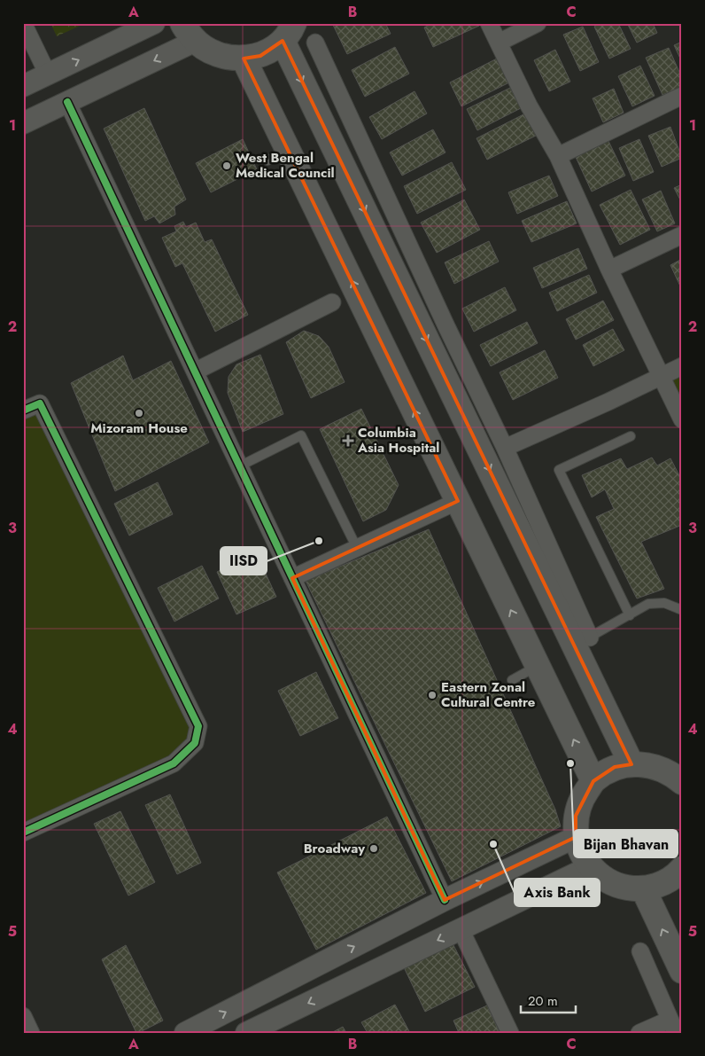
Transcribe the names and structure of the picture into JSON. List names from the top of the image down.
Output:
{
  "places": {
    "other": [
      "West Bengal Medical Council",
      "Mizoram House",
      "IISD",
      "Eastern Zonal Cultural Centre",
      "Bijan Bhavan",
      "Axis Bank",
      "Broadway"
    ],
    "health": ["Columbia Asia Hospital"]
  },
  "scale_bar": "20 m",
  "grid": {
    "columns": ["A", "B", "C"],
    "rows": [
      "1",
      "2",
      "3",
      "4",
      "5"
    ]
  }
}
